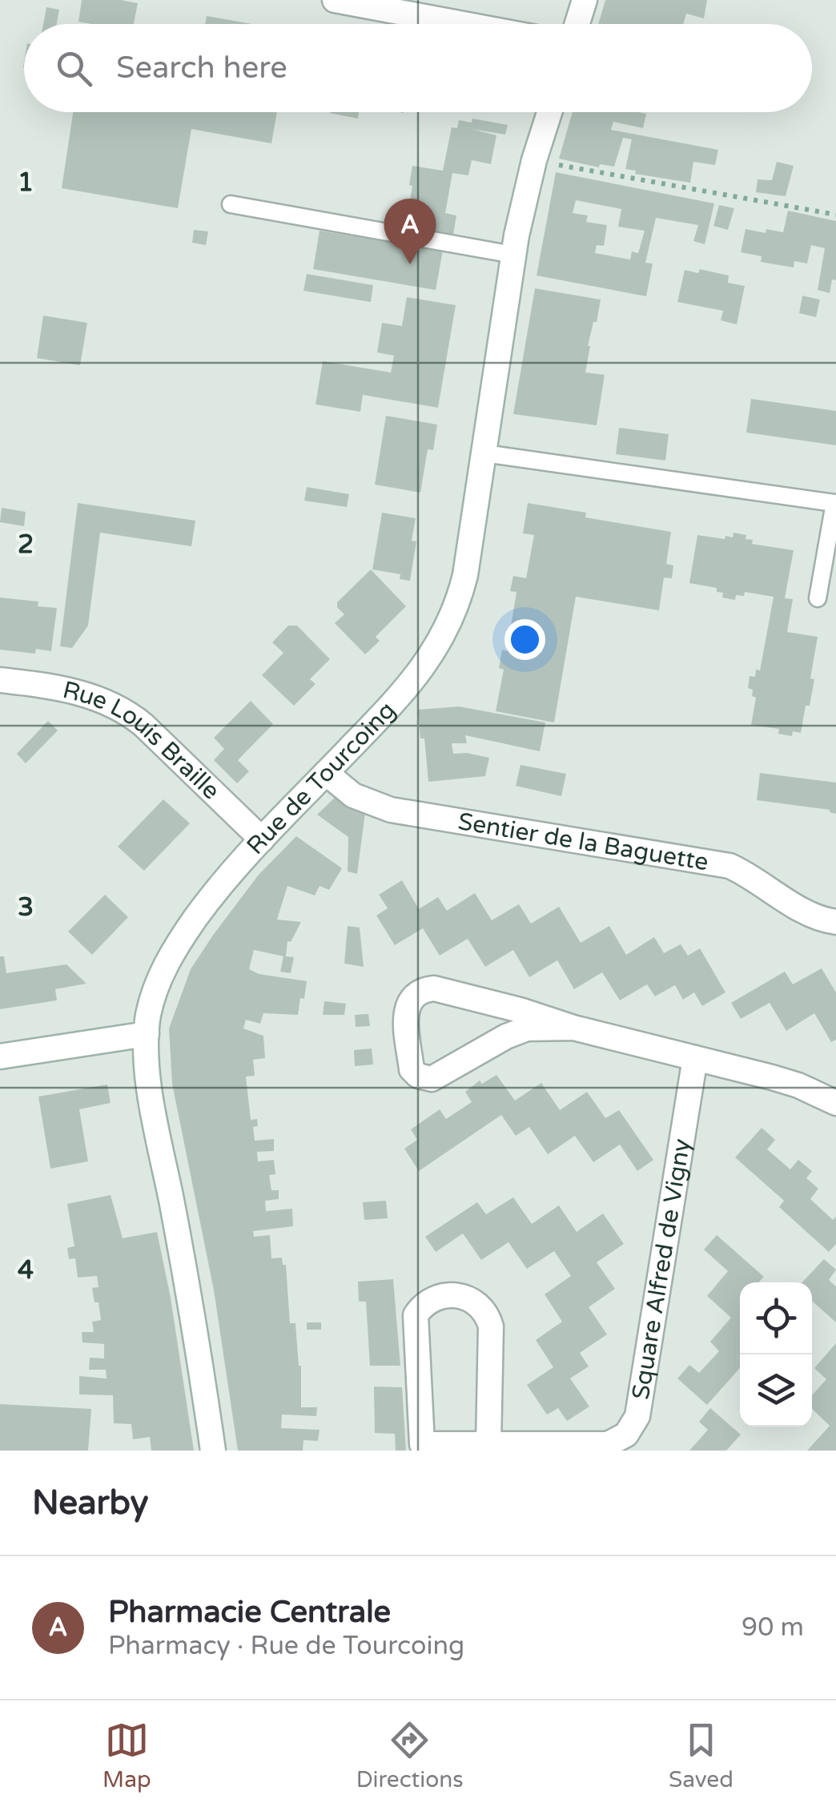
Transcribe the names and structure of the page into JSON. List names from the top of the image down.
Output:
{
  "streets": {
    "street": [
      "Rue Louis Braille",
      "Rue de Tourcoing",
      "Sentier de la Baguette",
      "Square Alfred de Vigny"
    ]
  },
  "crossings": [
    ["Rue Louis Braille", "Rue de Tourcoing"],
    ["Rue de Tourcoing", "Sentier de la Baguette"]
  ],
  "page": {
    "search": "Search here",
    "pins": "A",
    "heading": "Nearby",
    "list": [
      {
        "mark": "A",
        "name": "Pharmacie Centrale",
        "note": "Pharmacy · Rue de Tourcoing",
        "value": "90 m"
      }
    ],
    "nav": ["Map", "Directions", "Saved"]
  },
  "grid": {
    "rows": [
      "1",
      "2",
      "3",
      "4"
    ]
  }
}
